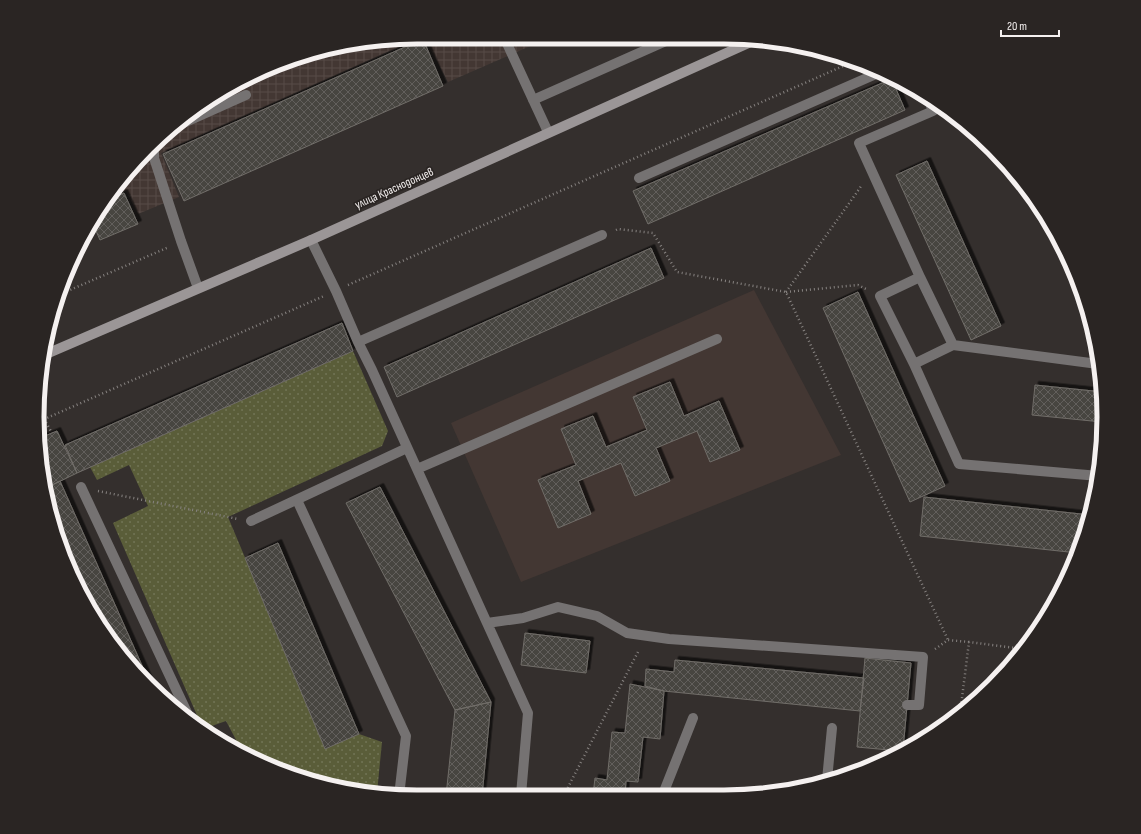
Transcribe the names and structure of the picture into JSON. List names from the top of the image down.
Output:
{
  "streets": {
    "main road": ["улица Краснодонцев"]
  },
  "scale_bar": "20 m"
}
